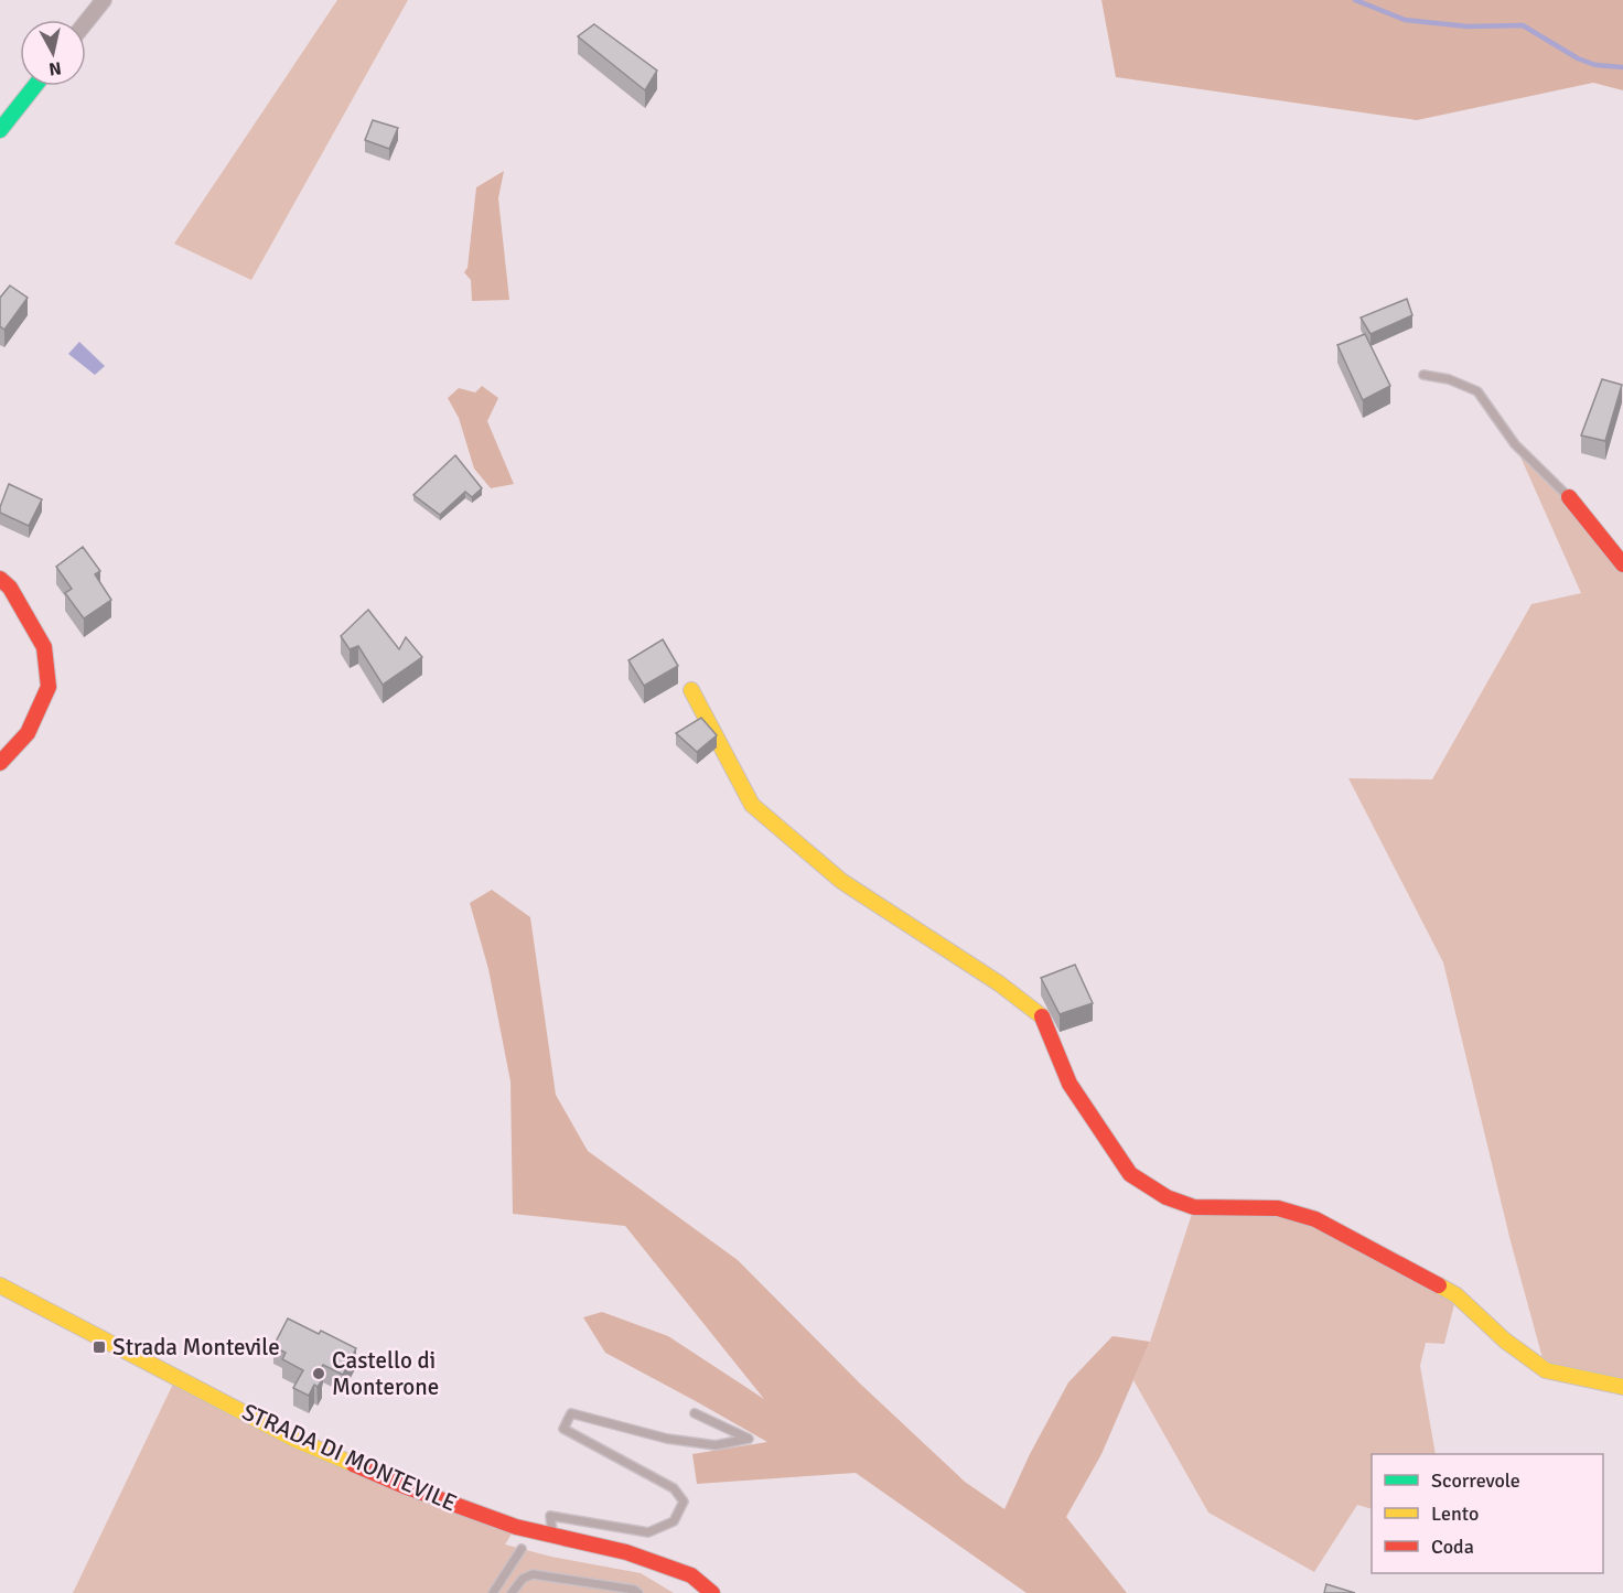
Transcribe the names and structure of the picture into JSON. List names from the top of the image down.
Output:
{
  "streets": {
    "street": ["STRADA DI MONTEVILE"]
  },
  "places": {
    "transit": ["Strada Montevile"],
    "other": ["Castello di Monterone"]
  },
  "legend": ["Scorrevole", "Lento", "Coda"],
  "north": "bottom"
}
